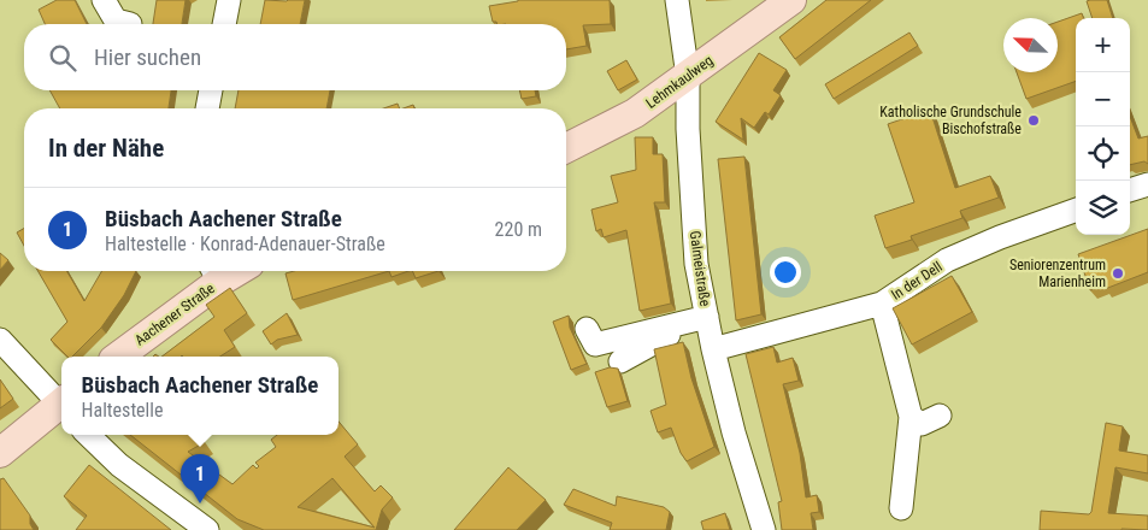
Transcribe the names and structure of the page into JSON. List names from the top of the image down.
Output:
{
  "streets": {
    "main road": ["Lehmkaulweg", "Aachener Straße"],
    "street": ["Galmeistraße", "In der Dell"]
  },
  "crossings": [
    ["Lehmkaulweg", "Galmeistraße"],
    ["Galmeistraße", "In der Dell"]
  ],
  "places": ["Katholische Grundschule Bischofstraße", "Seniorenzentrum Marienheim"],
  "north": "top left",
  "page": {
    "map_buttons": ["+", "−"],
    "search": "Hier suchen",
    "heading": "In der Nähe",
    "list": [
      {
        "mark": "1",
        "name": "Büsbach Aachener Straße",
        "note": "Haltestelle · Konrad-Adenauer-Straße",
        "value": "220 m"
      }
    ],
    "popup": ["Büsbach Aachener Straße", "Haltestelle"],
    "pins": "1"
  }
}
